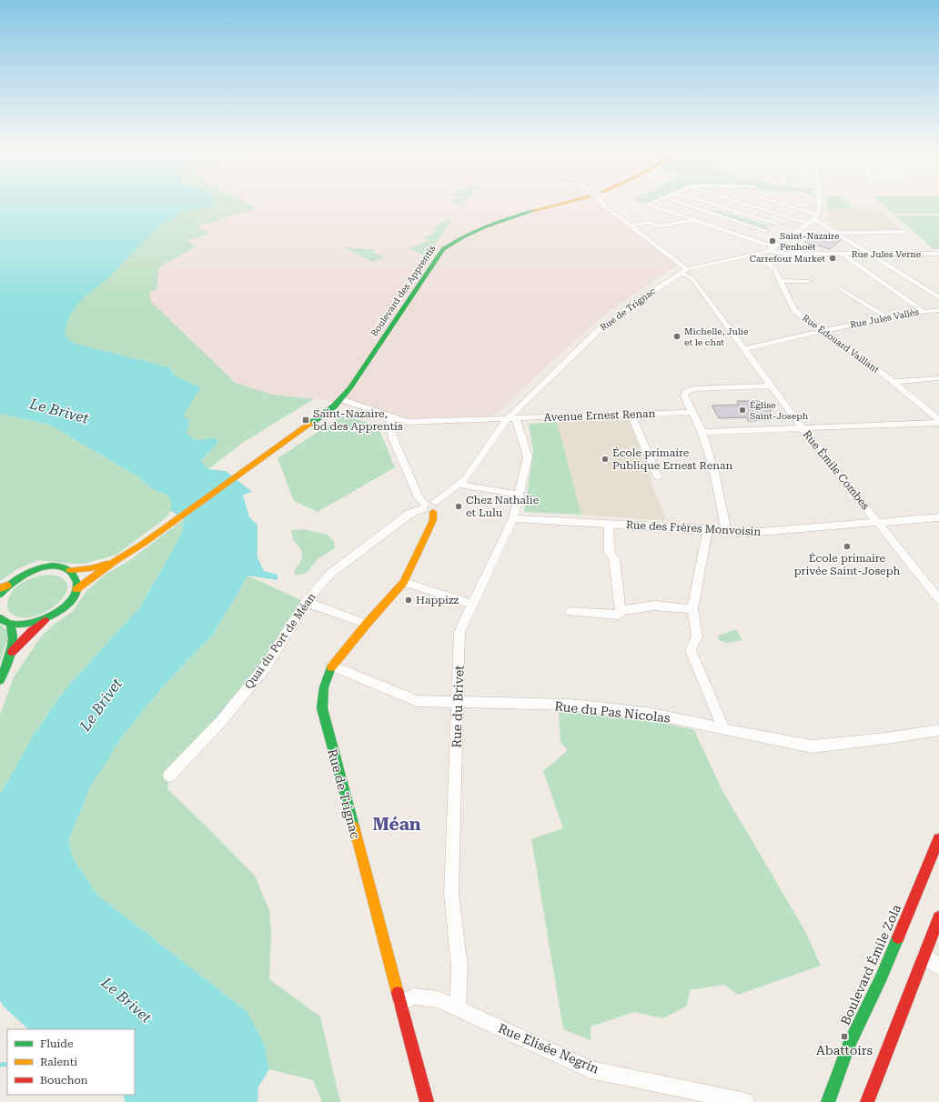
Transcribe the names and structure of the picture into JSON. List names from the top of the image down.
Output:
{
  "streets": {
    "main road": ["Boulevard des Apprentis", "Rue de Trignac", "Boulevard Émile Zola"],
    "street": [
      "Rue Jules Verne",
      "Rue Jules Vallès",
      "Rue Édouard Vaillant",
      "Avenue Ernest Renan",
      "Rue Émile Combes",
      "Rue des Frères Monvoisin",
      "Quai du Port de Méan",
      "Rue du Brivet",
      "Rue du Pas Nicolas",
      "Rue Elisée Negrin"
    ]
  },
  "crossings": [
    ["Rue Jules Verne", "Rue de Trignac"],
    ["Boulevard des Apprentis", "Avenue Ernest Renan"],
    ["Rue de Trignac", "Rue Édouard Vaillant"],
    ["Rue de Trignac", "Avenue Ernest Renan"],
    ["Rue de Trignac", "Rue Émile Combes"],
    ["Rue de Trignac", "Quai du Port de Méan"],
    ["Rue de Trignac", "Rue du Brivet"],
    ["Rue de Trignac", "Rue du Pas Nicolas"],
    ["Rue de Trignac", "Rue Elisée Negrin"],
    ["Rue Jules Vallès", "Rue Édouard Vaillant"],
    ["Rue Jules Vallès", "Rue Émile Combes"],
    ["Avenue Ernest Renan", "Rue du Brivet"],
    ["Rue Émile Combes", "Rue des Frères Monvoisin"],
    ["Rue des Frères Monvoisin", "Rue du Brivet"],
    ["Rue du Brivet", "Rue du Pas Nicolas"],
    ["Rue du Brivet", "Rue Elisée Negrin"]
  ],
  "districts": ["Méan"],
  "water": ["Le Brivet"],
  "places": {
    "other": [
      "Saint-Nazaire Penhoët",
      "Carrefour Market",
      "Michelle, Julie et le chat",
      "Église Saint-Joseph",
      "École primaire Publique Ernest Renan",
      "Chez Nathalie et Lulu",
      "École primaire privée Saint-Joseph",
      "Happizz"
    ],
    "transit": ["Saint-Nazaire, bd des Apprentis", "Abattoirs"]
  },
  "legend": ["Fluide", "Ralenti", "Bouchon"]
}
